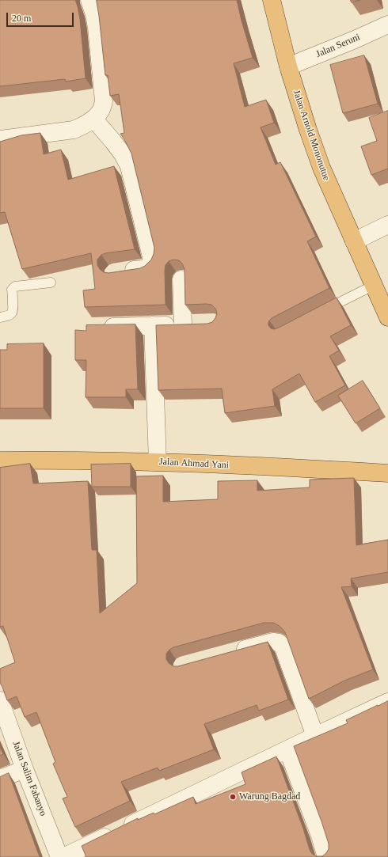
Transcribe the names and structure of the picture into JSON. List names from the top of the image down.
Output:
{
  "streets": {
    "highway": ["Jalan Arnold Mononutue", "Jalan Ahmad Yani"],
    "street": ["Jalan Seruni", "Jalan Salim Fabanyo"]
  },
  "crossings": [
    ["Jalan Seruni", "Jalan Arnold Mononutue"]
  ],
  "places": ["Warung Bagdad"],
  "scale_bar": "20 m"
}
